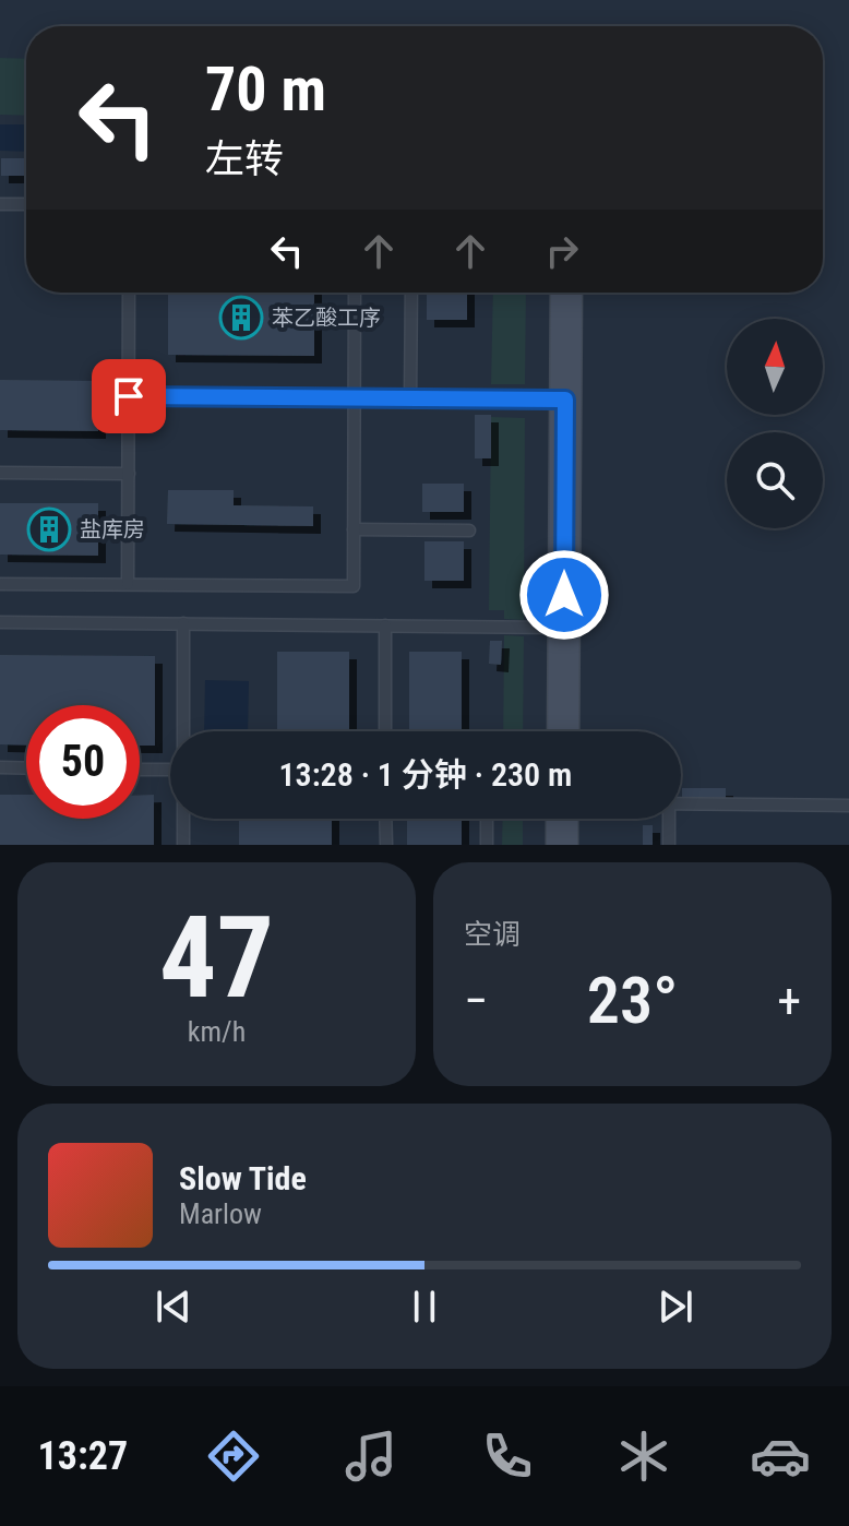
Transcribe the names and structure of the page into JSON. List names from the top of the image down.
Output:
{
  "places": {
    "building": ["苯乙酸工序", "盐库房"]
  },
  "north": "top",
  "page": {
    "turn": ["70 m", "左转"],
    "limit": "50",
    "trip": "13:28 · 1 分钟 · 230 m",
    "tile": [
      ["47", "km/h"],
      "空调"
    ],
    "heat": ["−", "23°", "+"],
    "song": ["Slow Tide", "Marlow"],
    "tabs": "13:27"
  }
}
